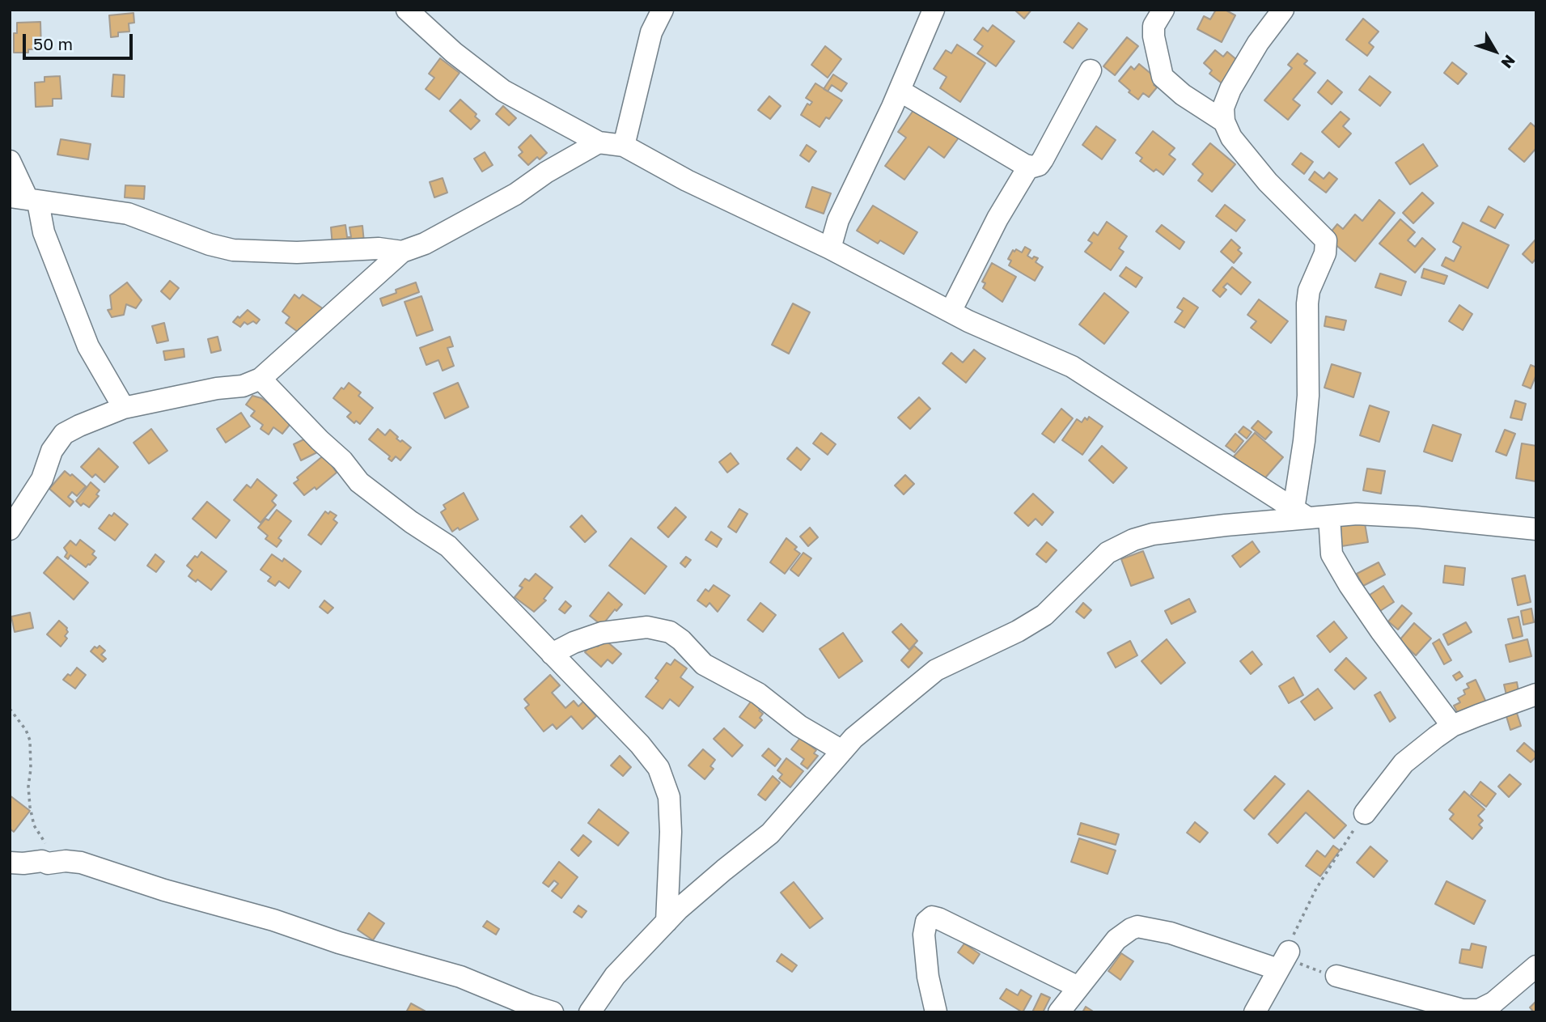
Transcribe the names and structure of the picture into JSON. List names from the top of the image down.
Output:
{
  "scale_bar": "50 m",
  "north": "bottom right"
}
